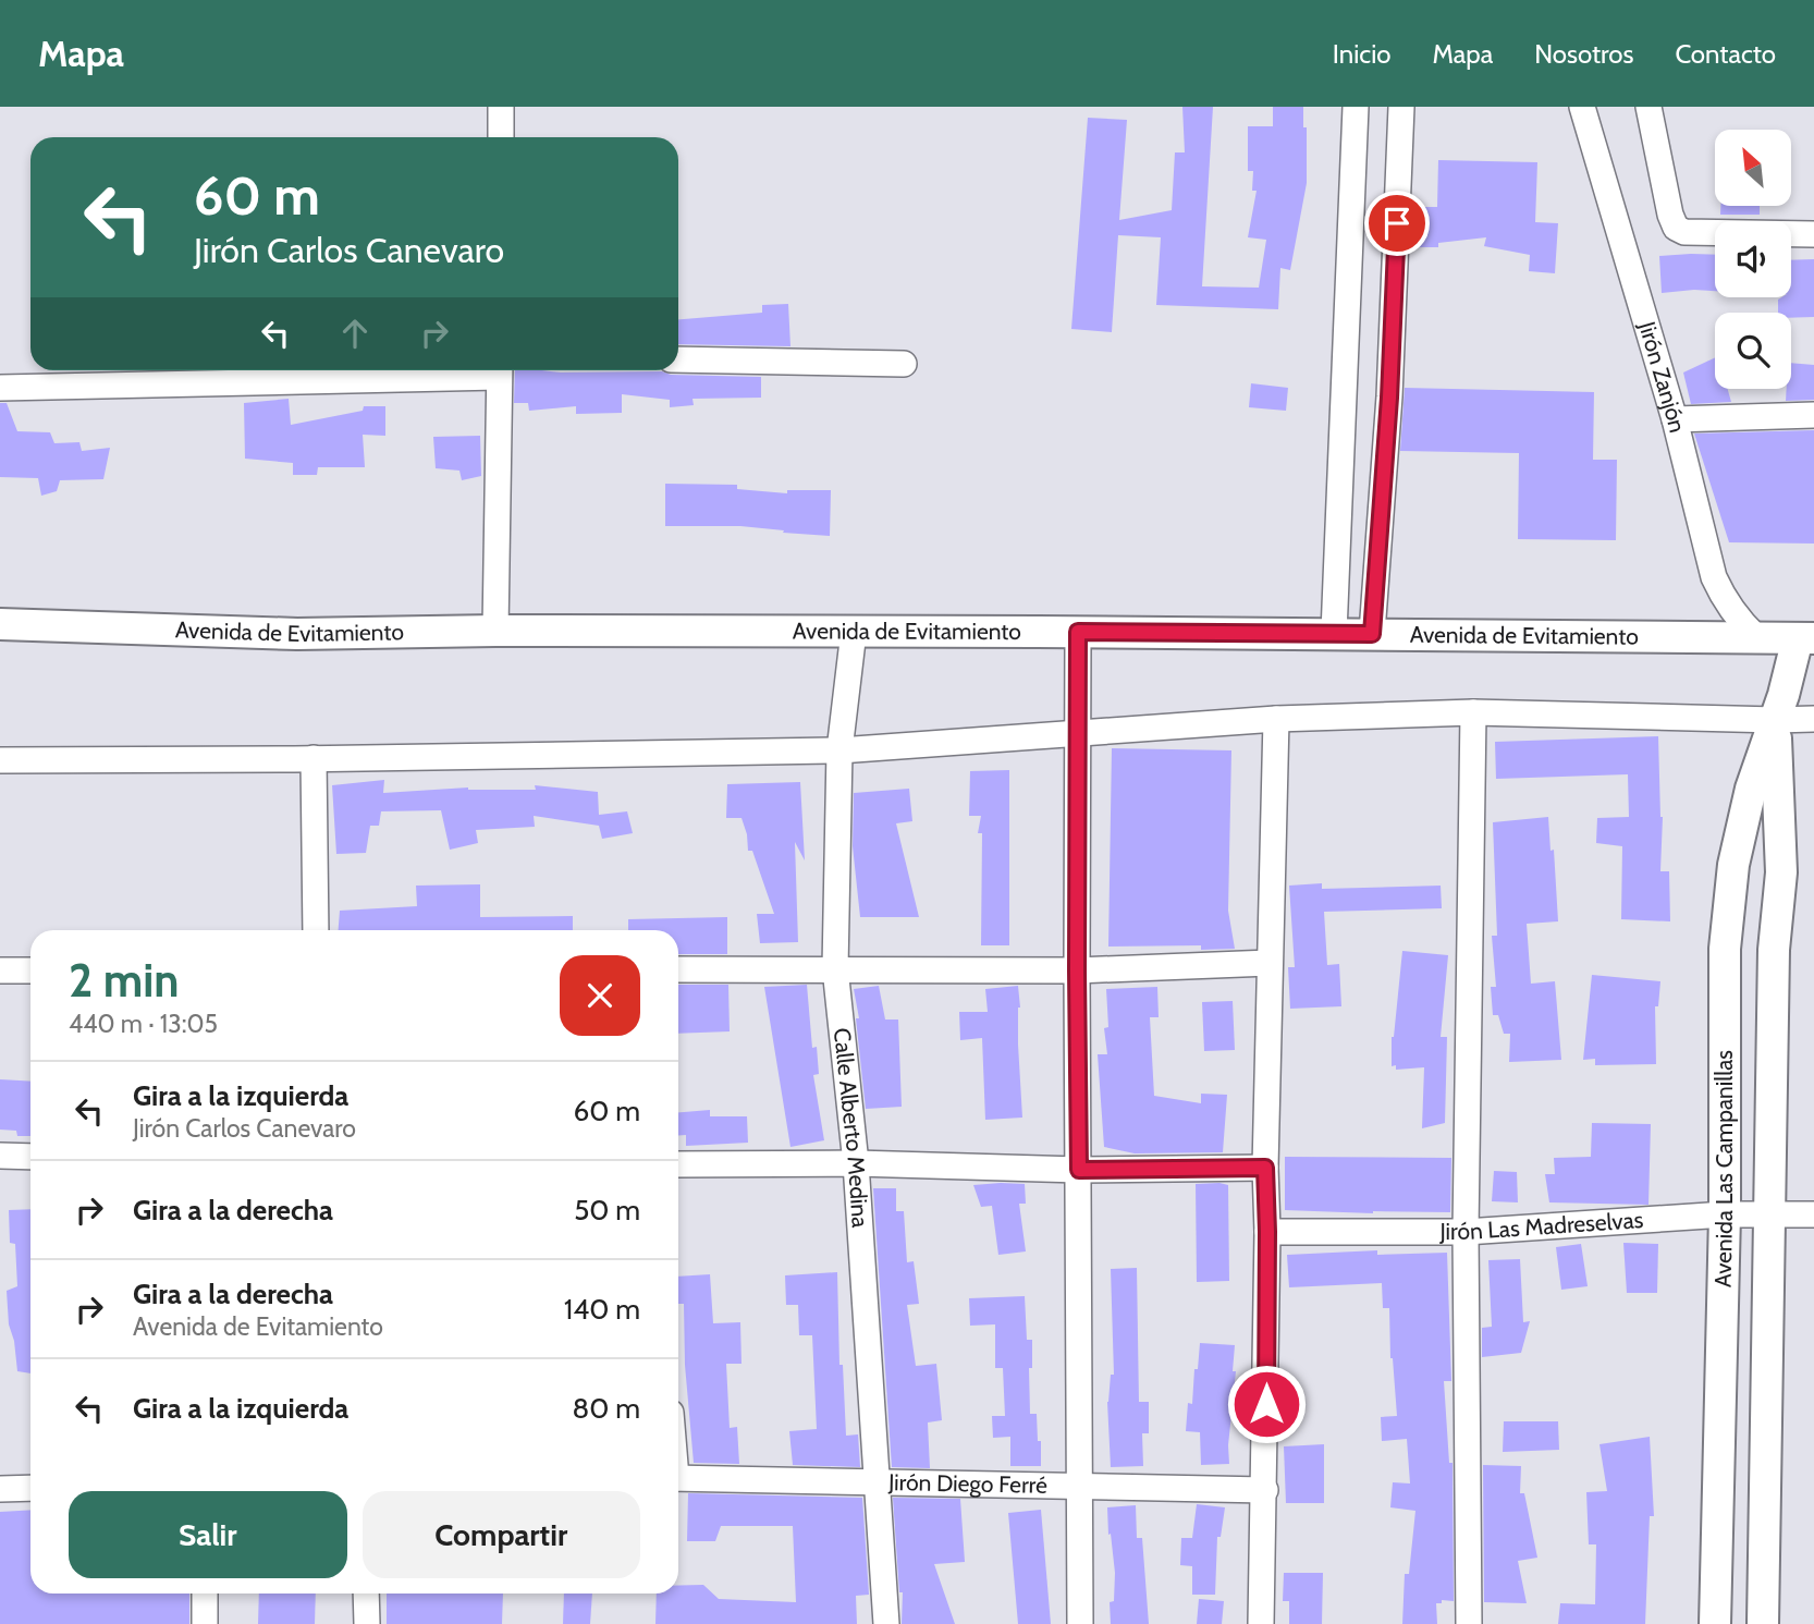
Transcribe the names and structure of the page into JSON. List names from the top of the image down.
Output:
{
  "streets": {
    "street": [
      "Jirón Zanjón",
      "Avenida de Evitamiento",
      "Calle Alberto Medina",
      "Avenida Las Campanillas",
      "Jirón Las Madreselvas",
      "Jirón Diego Ferré"
    ]
  },
  "crossings": [
    ["Jirón Zanjón", "Avenida de Evitamiento"],
    ["Avenida de Evitamiento", "Calle Alberto Medina"],
    ["Avenida de Evitamiento", "Avenida Las Campanillas"],
    ["Calle Alberto Medina", "Jirón Diego Ferré"],
    ["Avenida Las Campanillas", "Jirón Las Madreselvas"]
  ],
  "north": "top left",
  "page": {
    "header": "Mapa",
    "nav": [
      "Inicio",
      "Mapa",
      "Nosotros",
      "Contacto"
    ],
    "turn": ["60 m", "Jirón Carlos Canevaro"],
    "heading": ["2 min", "440 m · 13:05"],
    "list": [
      {
        "name": "Gira a la izquierda",
        "note": "Jirón Carlos Canevaro",
        "value": "60 m"
      },
      {
        "name": "Gira a la derecha",
        "value": "50 m"
      },
      {
        "name": "Gira a la derecha",
        "note": "Avenida de Evitamiento",
        "value": "140 m"
      },
      {
        "name": "Gira a la izquierda",
        "value": "80 m"
      }
    ],
    "buttons": ["Salir", "Compartir"]
  }
}
